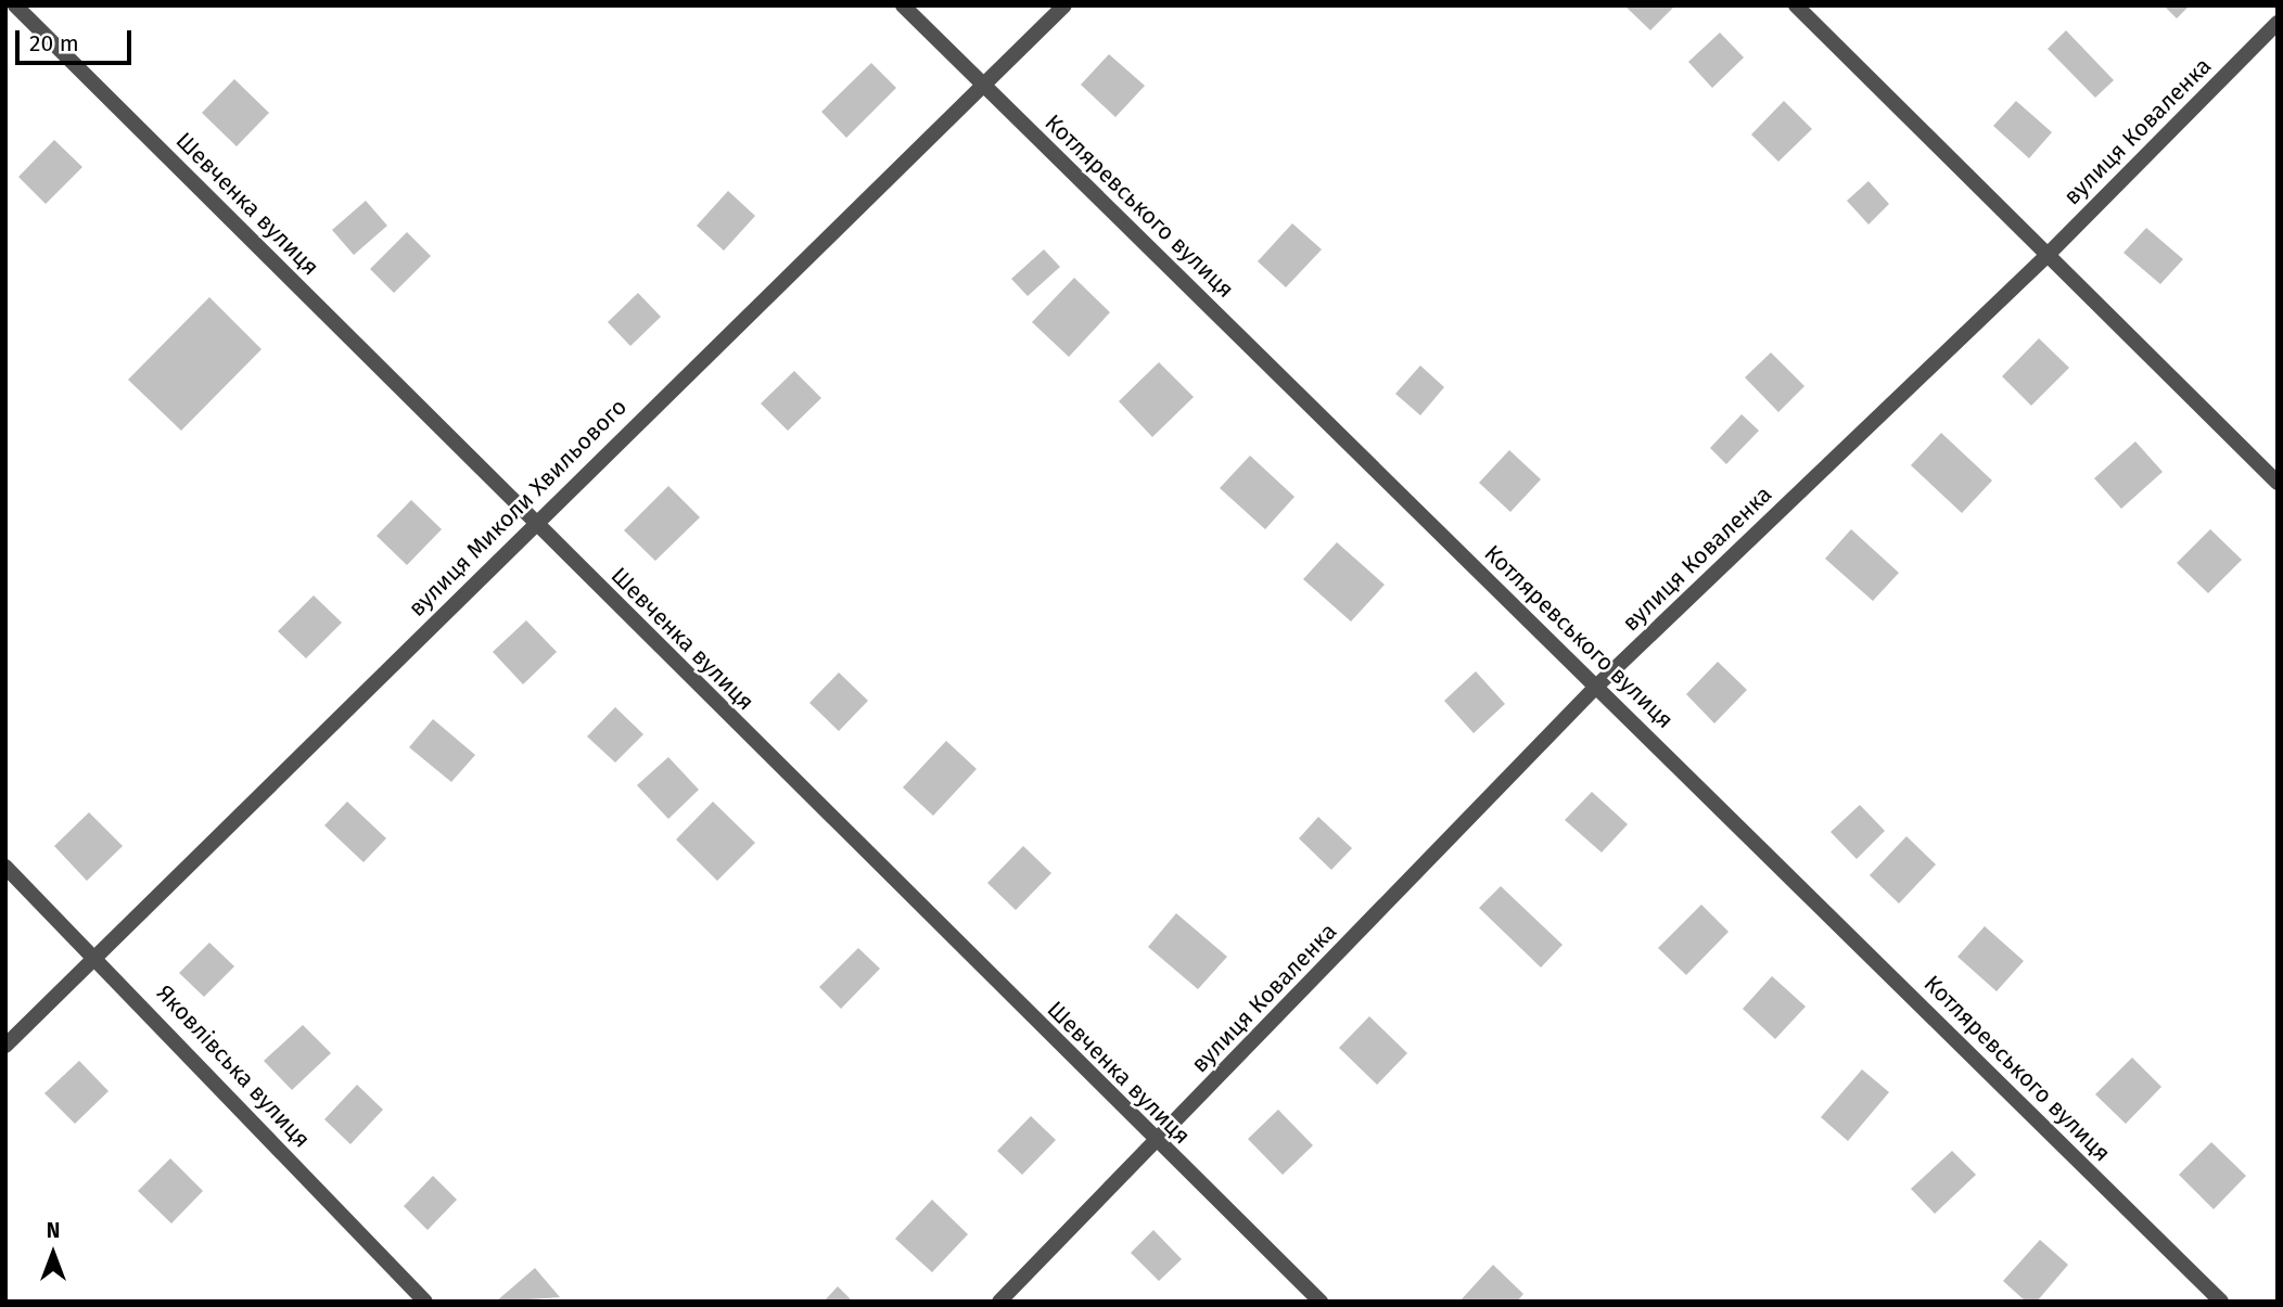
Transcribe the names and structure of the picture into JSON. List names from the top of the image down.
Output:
{
  "streets": {
    "street": [
      "вулиця Коваленка",
      "Шевченка вулиця",
      "Котляревського вулиця",
      "вулиця Миколи Хвильового",
      "Яковлівська вулиця"
    ]
  },
  "crossings": [
    ["вулиця Коваленка", "Шевченка вулиця"],
    ["вулиця Коваленка", "Котляревського вулиця"],
    ["Шевченка вулиця", "вулиця Миколи Хвильового"],
    ["Котляревського вулиця", "вулиця Миколи Хвильового"],
    ["вулиця Миколи Хвильового", "Яковлівська вулиця"]
  ],
  "scale_bar": "20 m",
  "north": "top"
}
